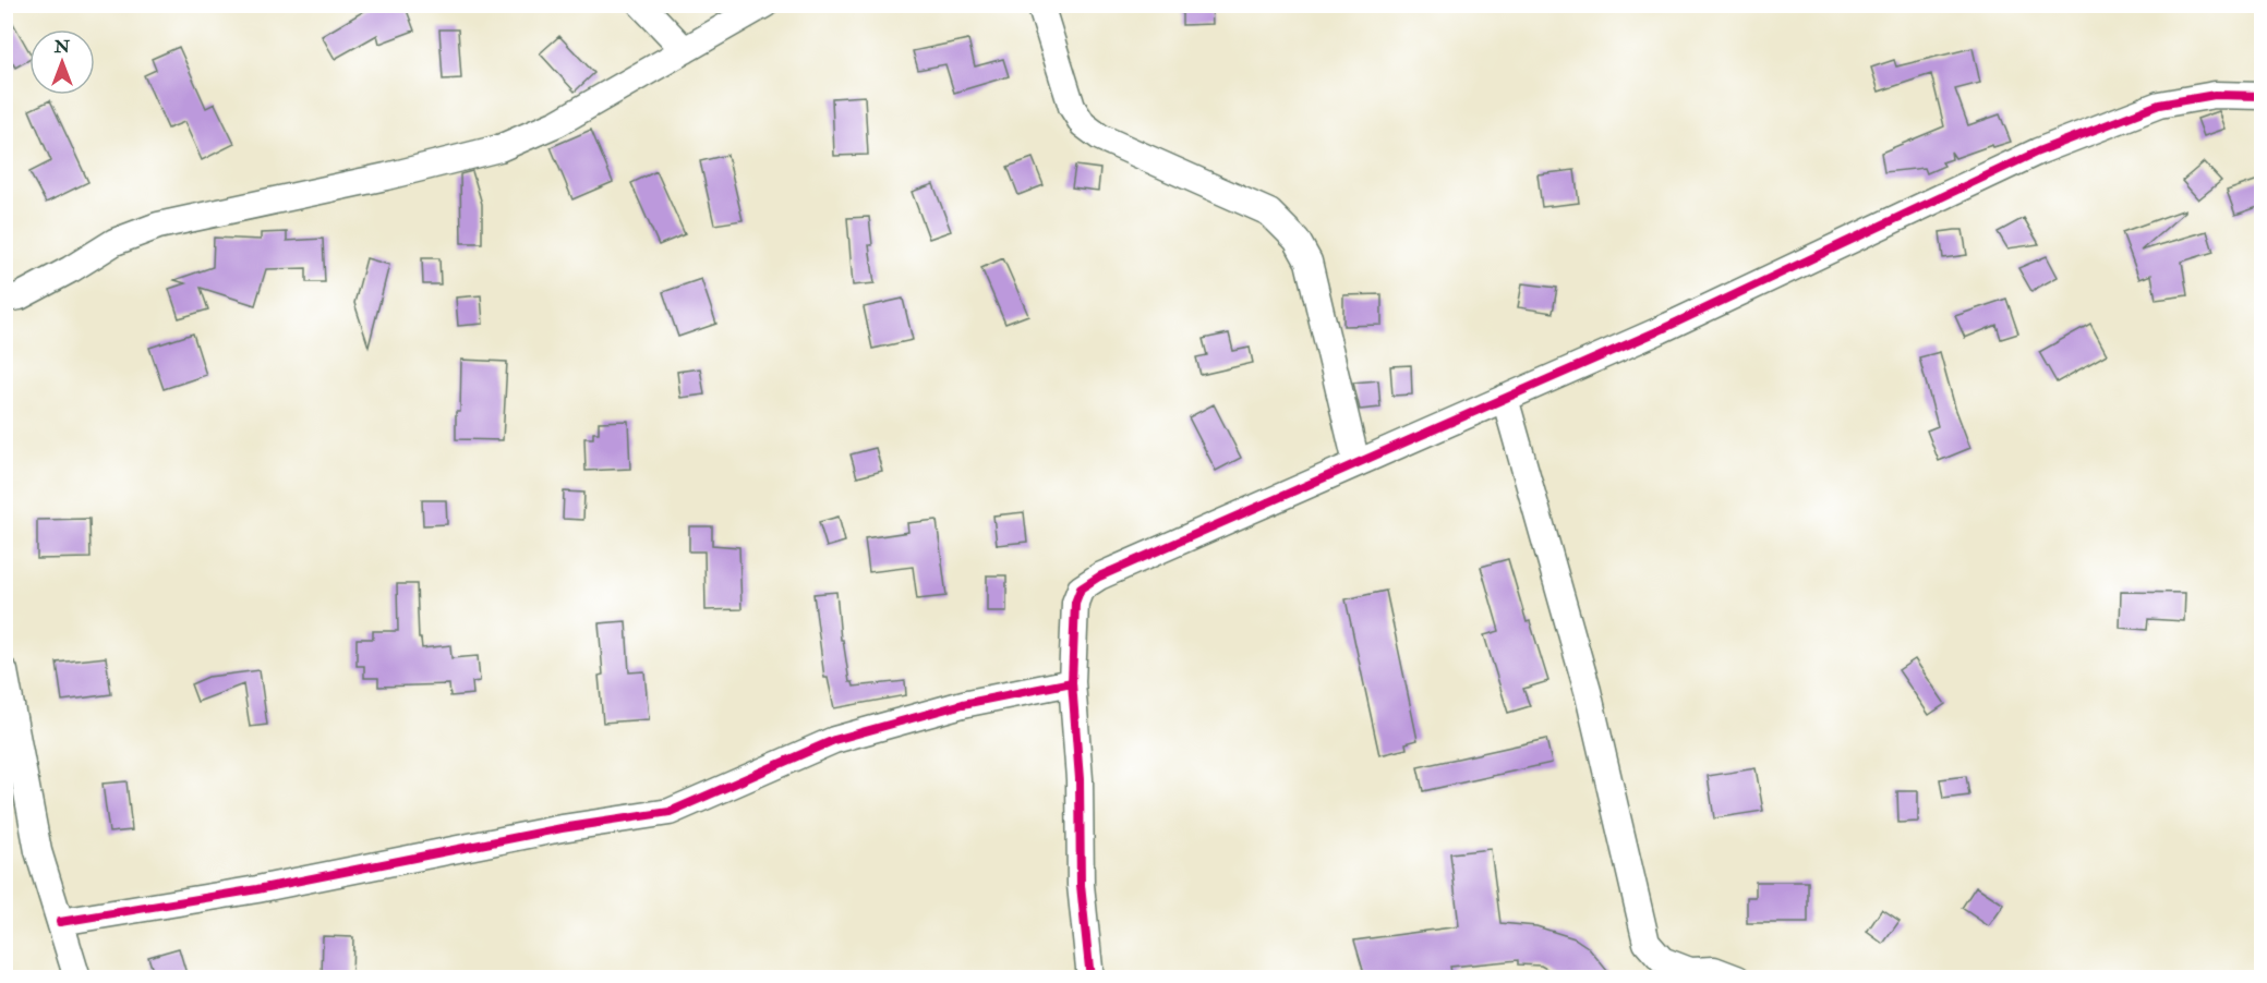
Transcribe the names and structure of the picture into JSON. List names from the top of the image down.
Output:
{
  "north": "top"
}
